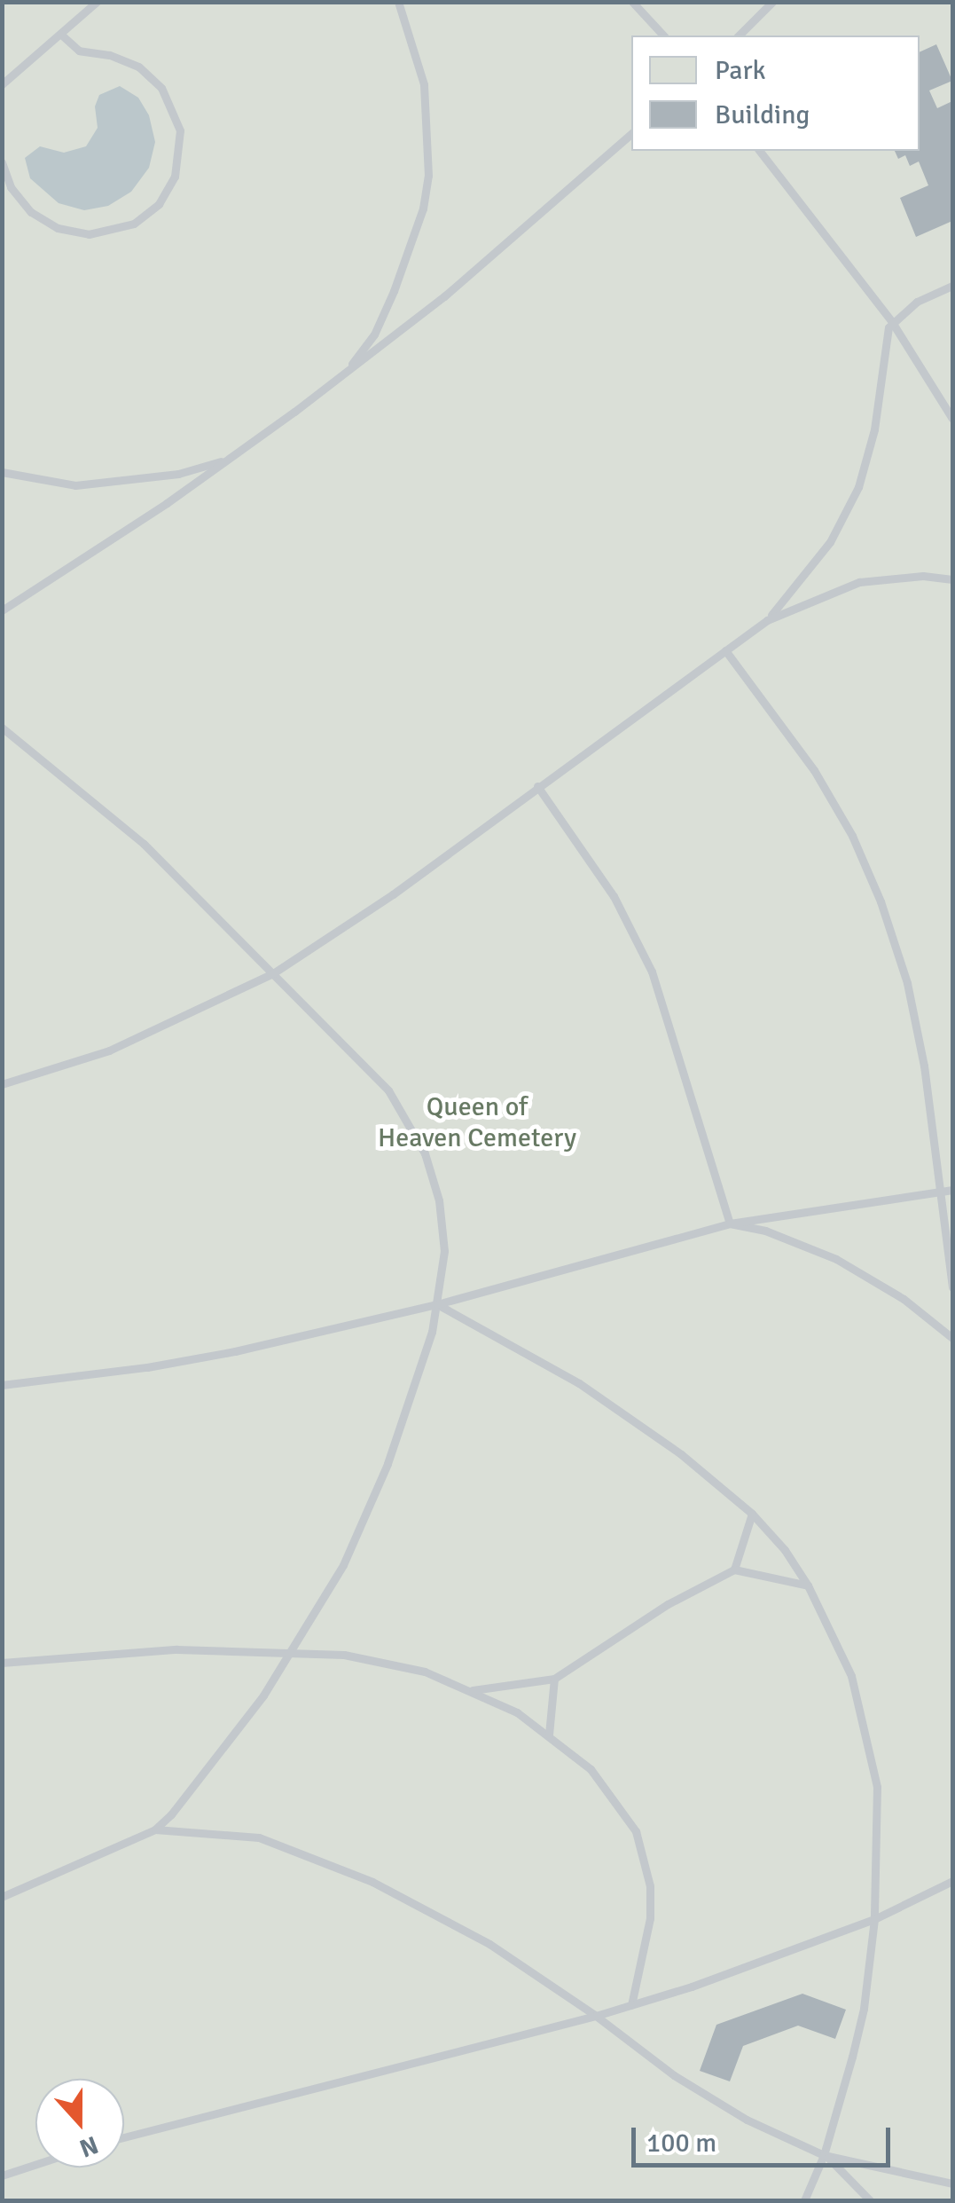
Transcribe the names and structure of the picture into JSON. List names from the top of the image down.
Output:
{
  "parks": ["Queen of Heaven Cemetery"],
  "legend": ["Park", "Building"],
  "scale_bar": "100 m",
  "north": "bottom"
}
